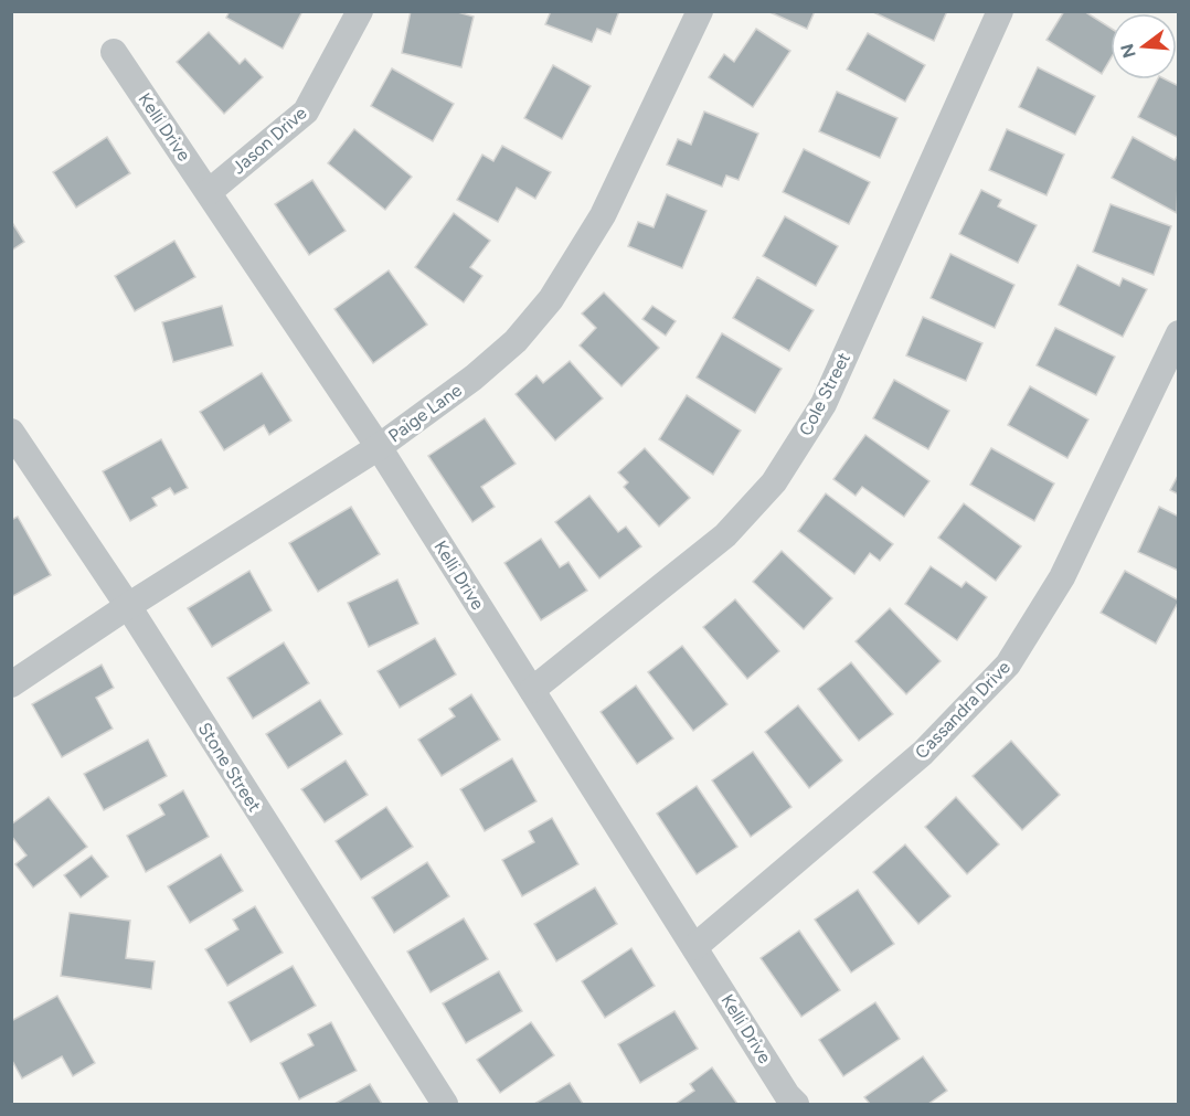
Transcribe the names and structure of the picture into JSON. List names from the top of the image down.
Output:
{
  "streets": {
    "street": [
      "Kelli Drive",
      "Jason Drive",
      "Cole Street",
      "Paige Lane",
      "Cassandra Drive",
      "Stone Street"
    ]
  },
  "crossings": [
    ["Kelli Drive", "Jason Drive"],
    ["Kelli Drive", "Cole Street"],
    ["Kelli Drive", "Paige Lane"],
    ["Kelli Drive", "Cassandra Drive"],
    ["Paige Lane", "Stone Street"]
  ],
  "north": "left"
}
